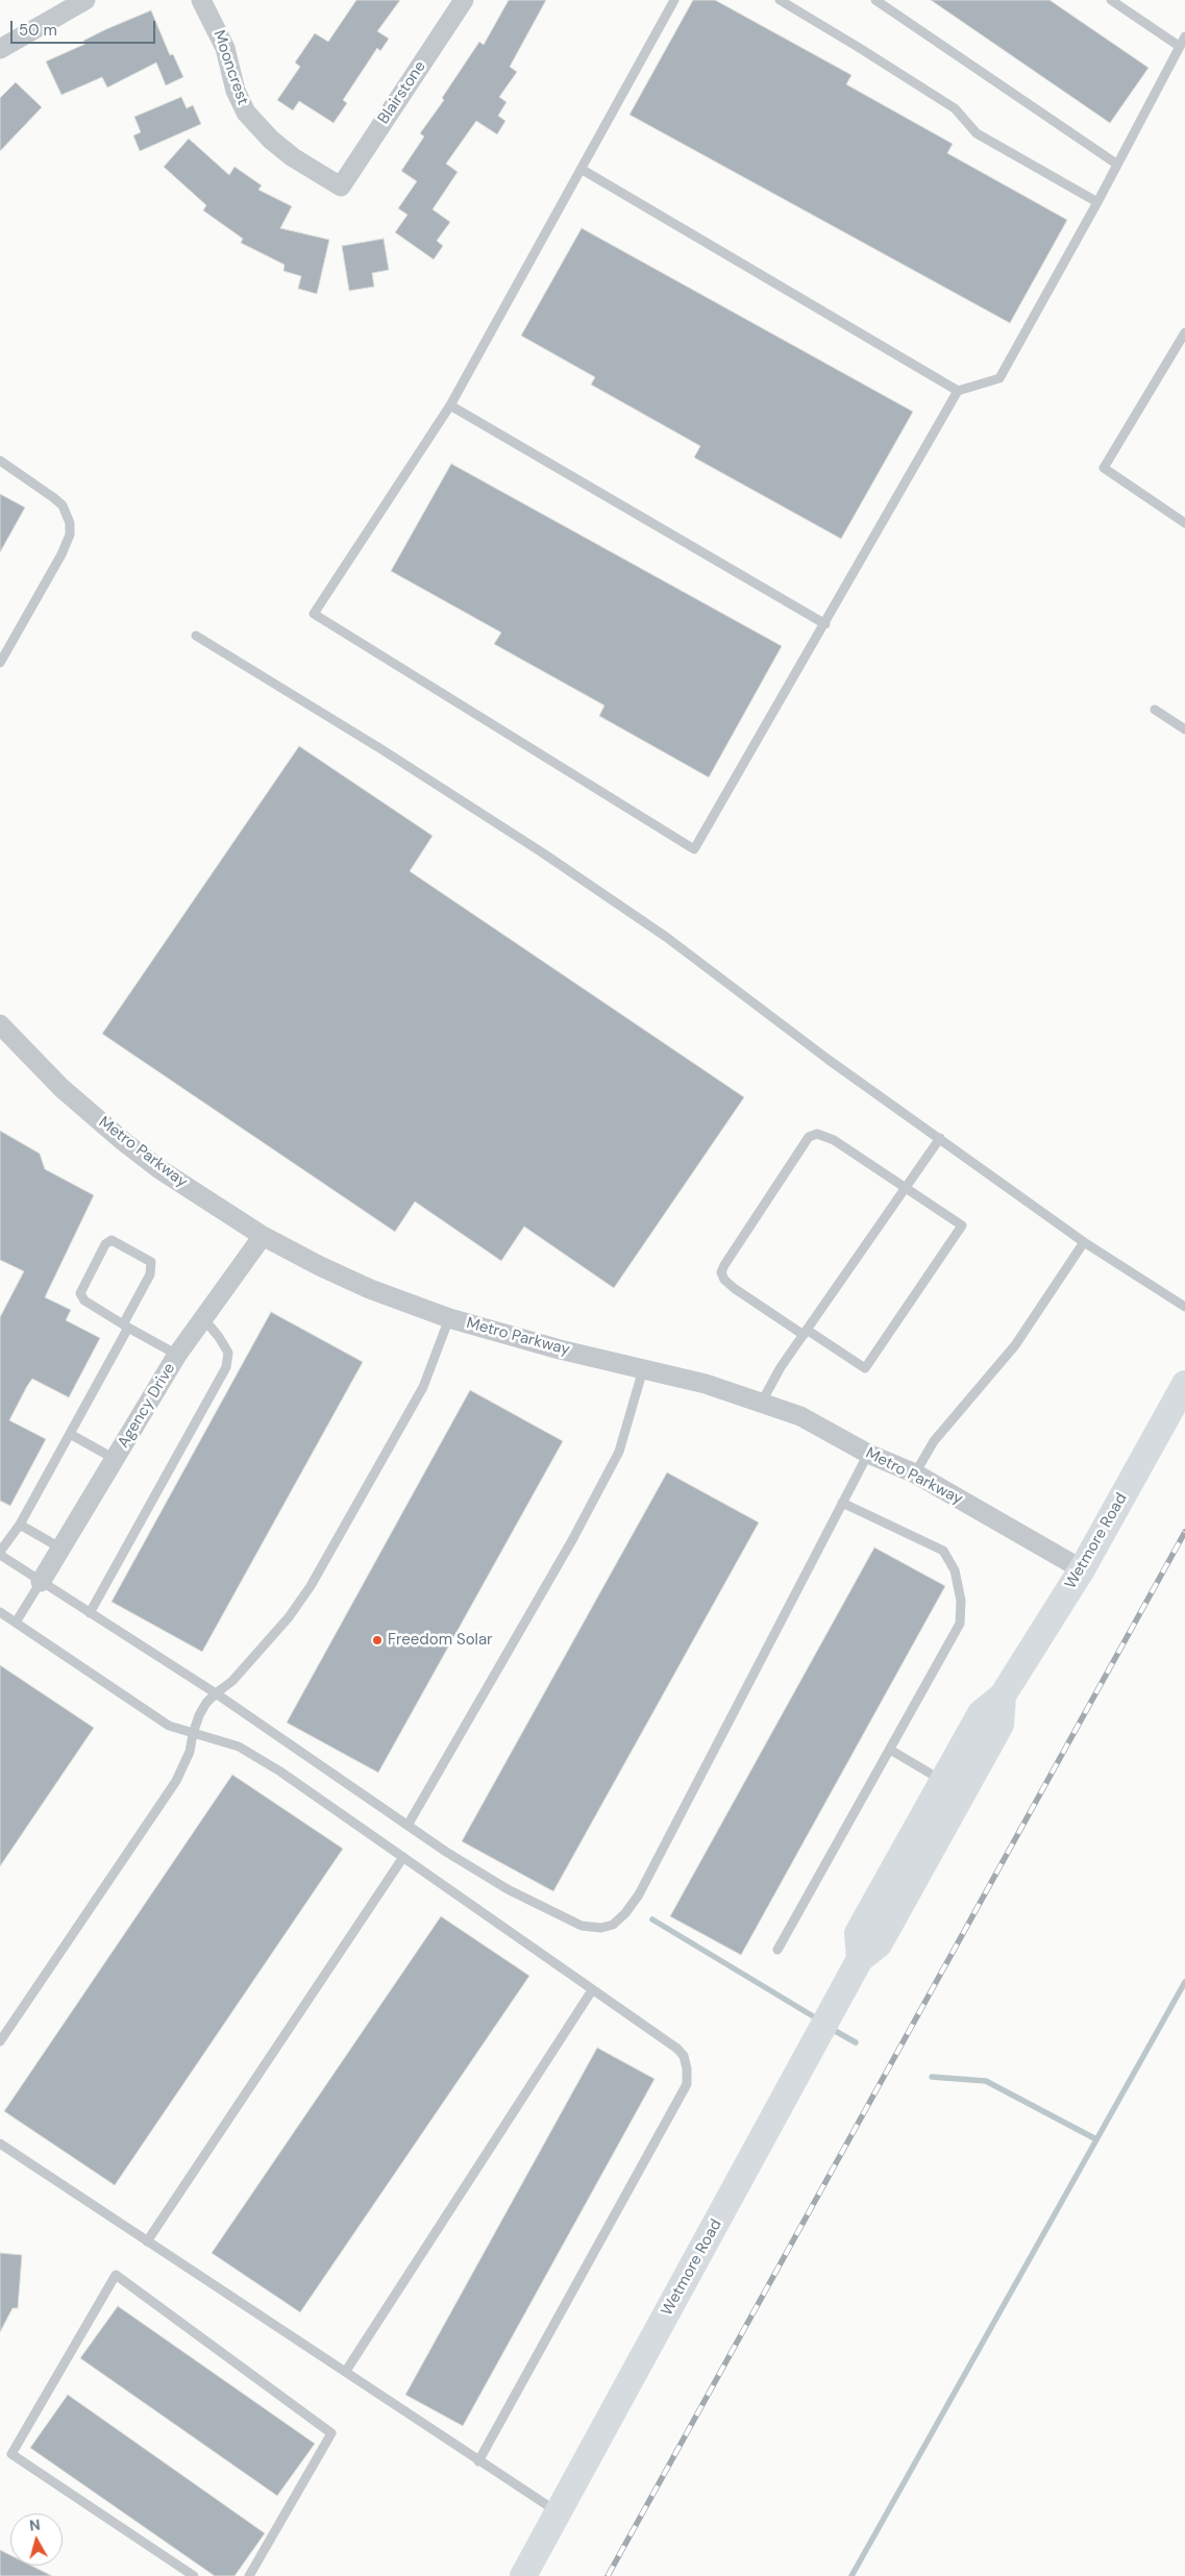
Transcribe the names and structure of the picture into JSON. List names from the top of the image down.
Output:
{
  "streets": {
    "main road": ["Wetmore Road"],
    "street": [
      "Mooncrest",
      "Blairstone",
      "Metro Parkway",
      "Agency Drive"
    ]
  },
  "crossings": [
    ["Mooncrest", "Blairstone"],
    ["Metro Parkway", "Agency Drive"],
    ["Metro Parkway", "Wetmore Road"]
  ],
  "places": ["Freedom Solar"],
  "scale_bar": "50 m",
  "north": "top"
}
